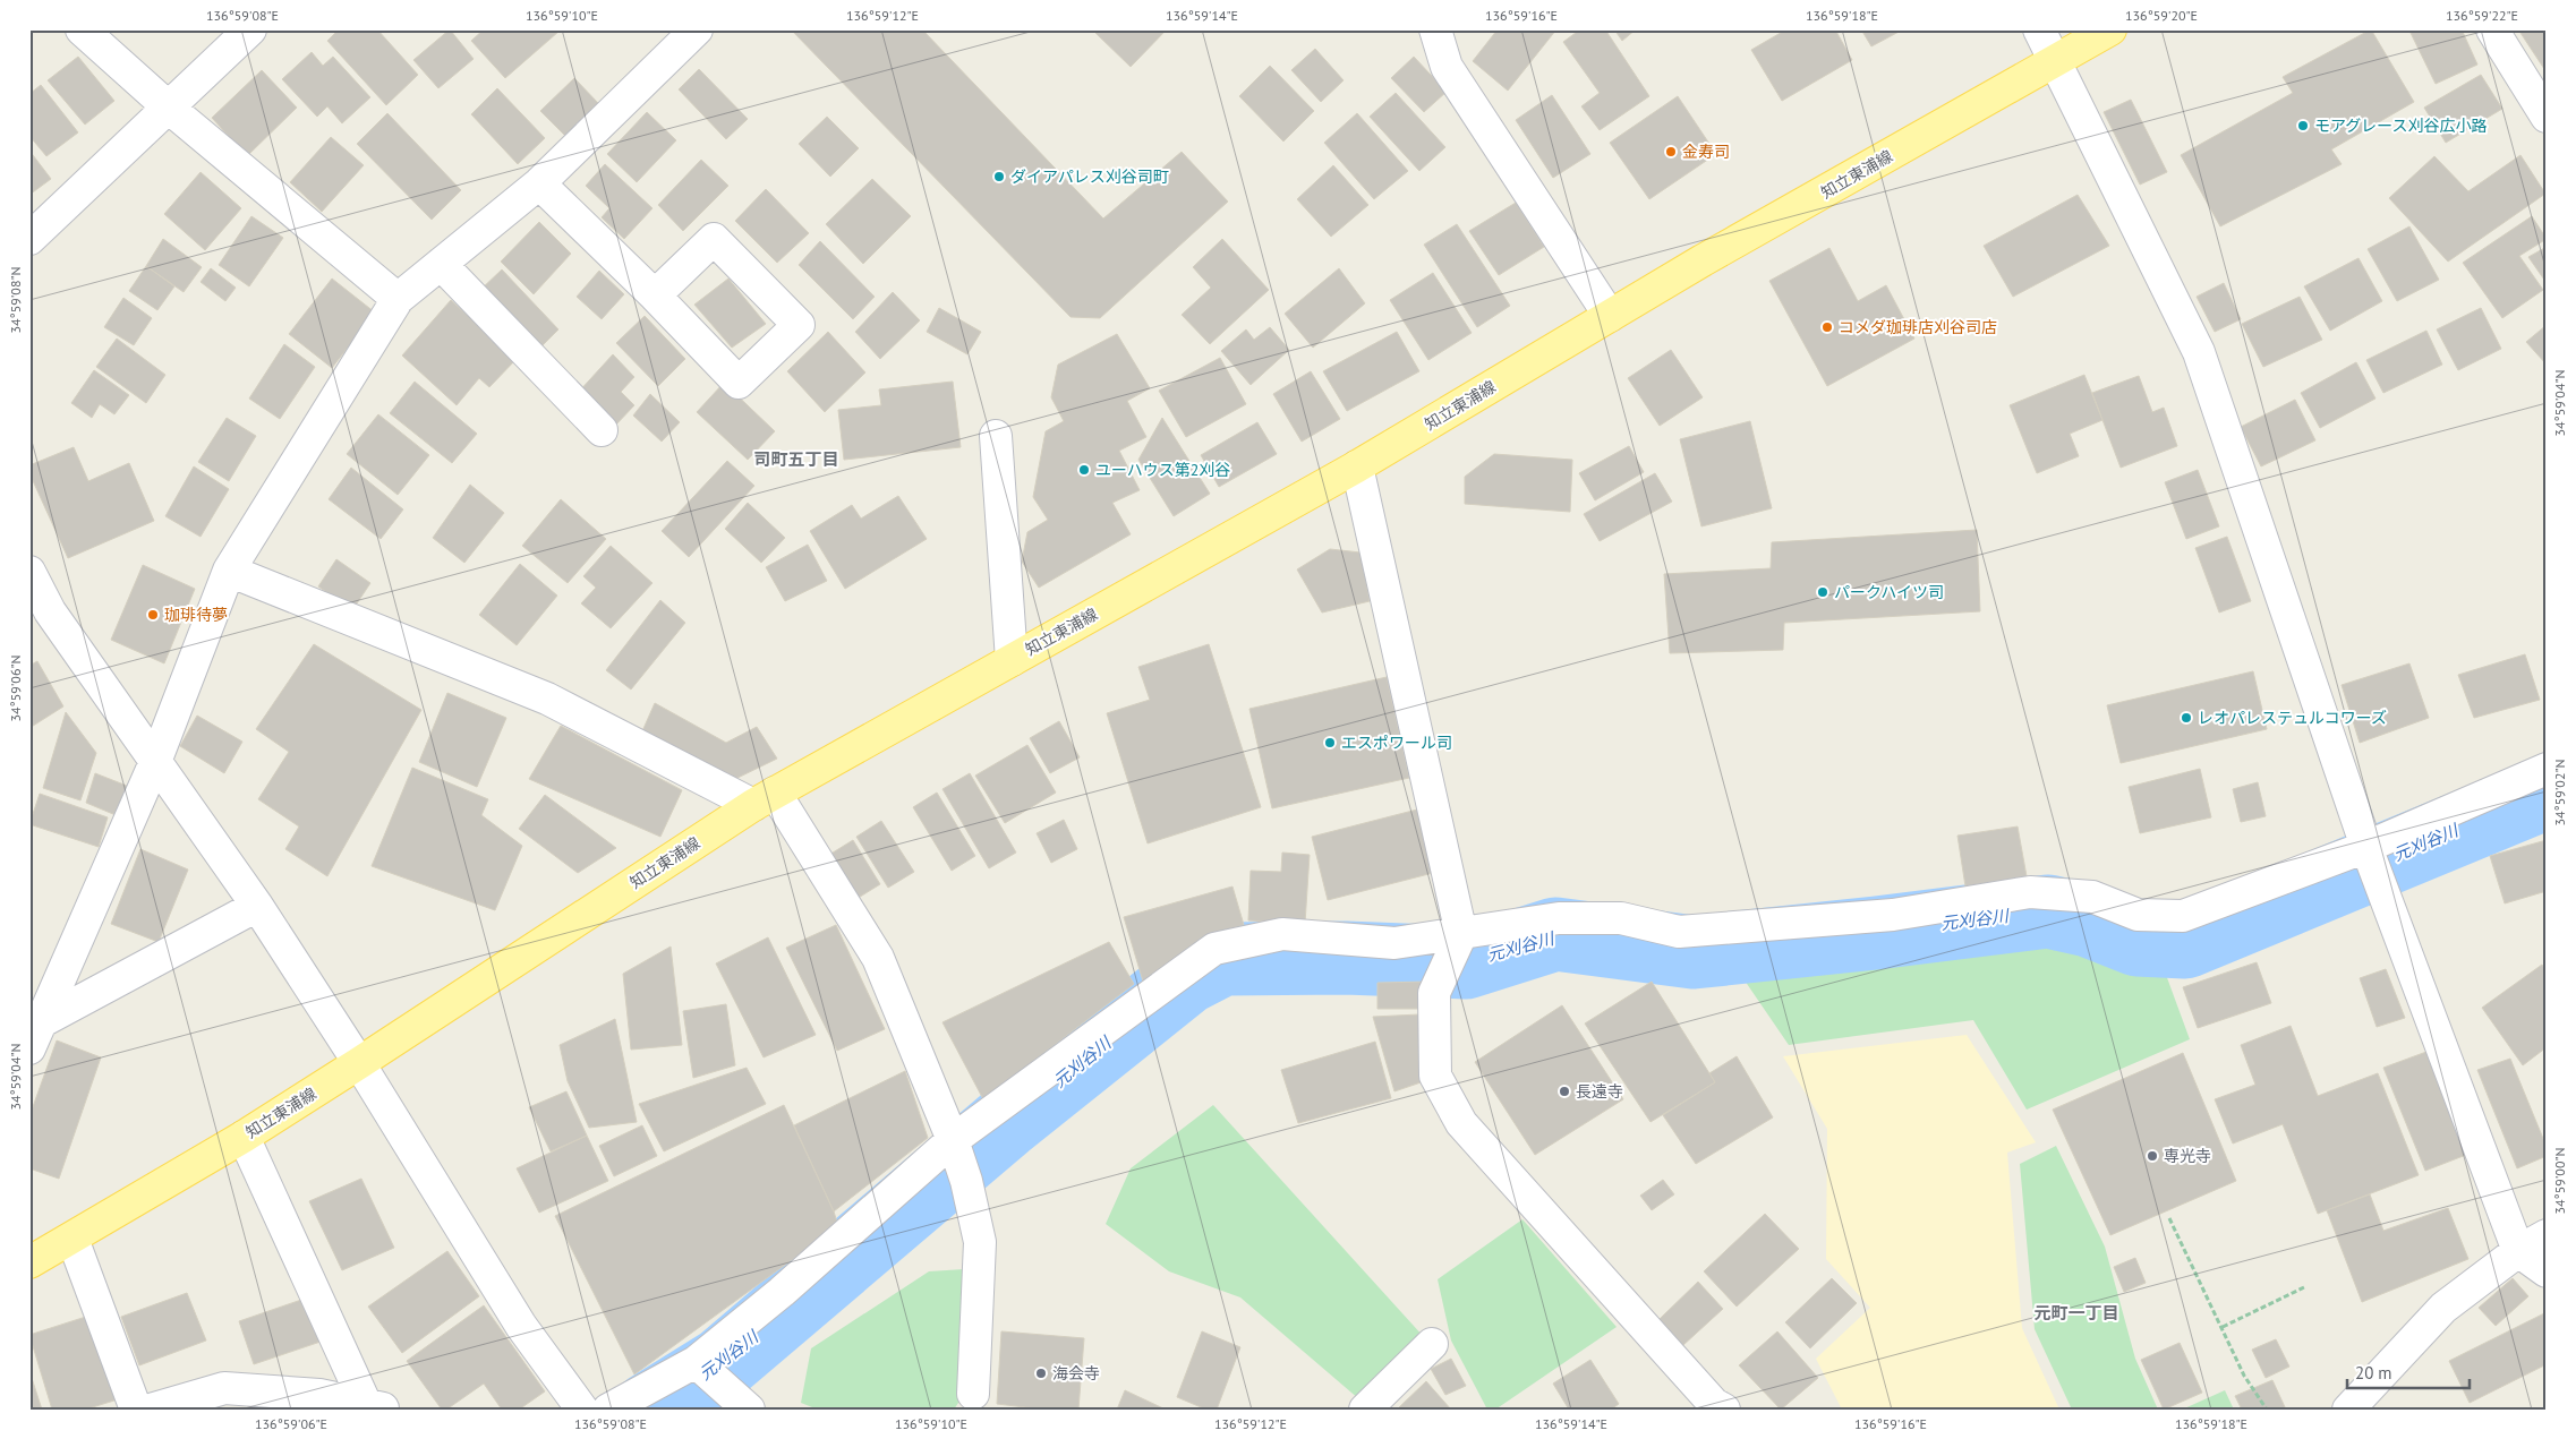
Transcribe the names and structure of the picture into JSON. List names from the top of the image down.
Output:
{
  "streets": {
    "main road": ["知立東浦線"]
  },
  "districts": ["司町五丁目", "元町一丁目"],
  "water": ["元刈谷川"],
  "places": [
    "モアグレース刈谷広小路",
    "金寿司",
    "ダイアパレス刈谷司町",
    "コメダ珈琲店刈谷司店",
    "ユーハウス第2刈谷",
    "パークハイツ司",
    "珈琲待夢",
    "レオパレステュルコワーズ",
    "エスポワール司",
    "長遠寺",
    "専光寺",
    "海会寺"
  ],
  "scale_bar": "20 m",
  "coordinates": [
    "136°59'08\"E",
    "136°59'10\"E",
    "136°59'12\"E",
    "136°59'14\"E",
    "136°59'16\"E",
    "136°59'18\"E",
    "136°59'20\"E",
    "136°59'22\"E",
    "34°59'08\"N",
    "34°59'04\"N",
    "34°59'06\"N",
    "34°59'02\"N",
    "34°59'00\"N",
    "136°59'06\"E"
  ]
}
